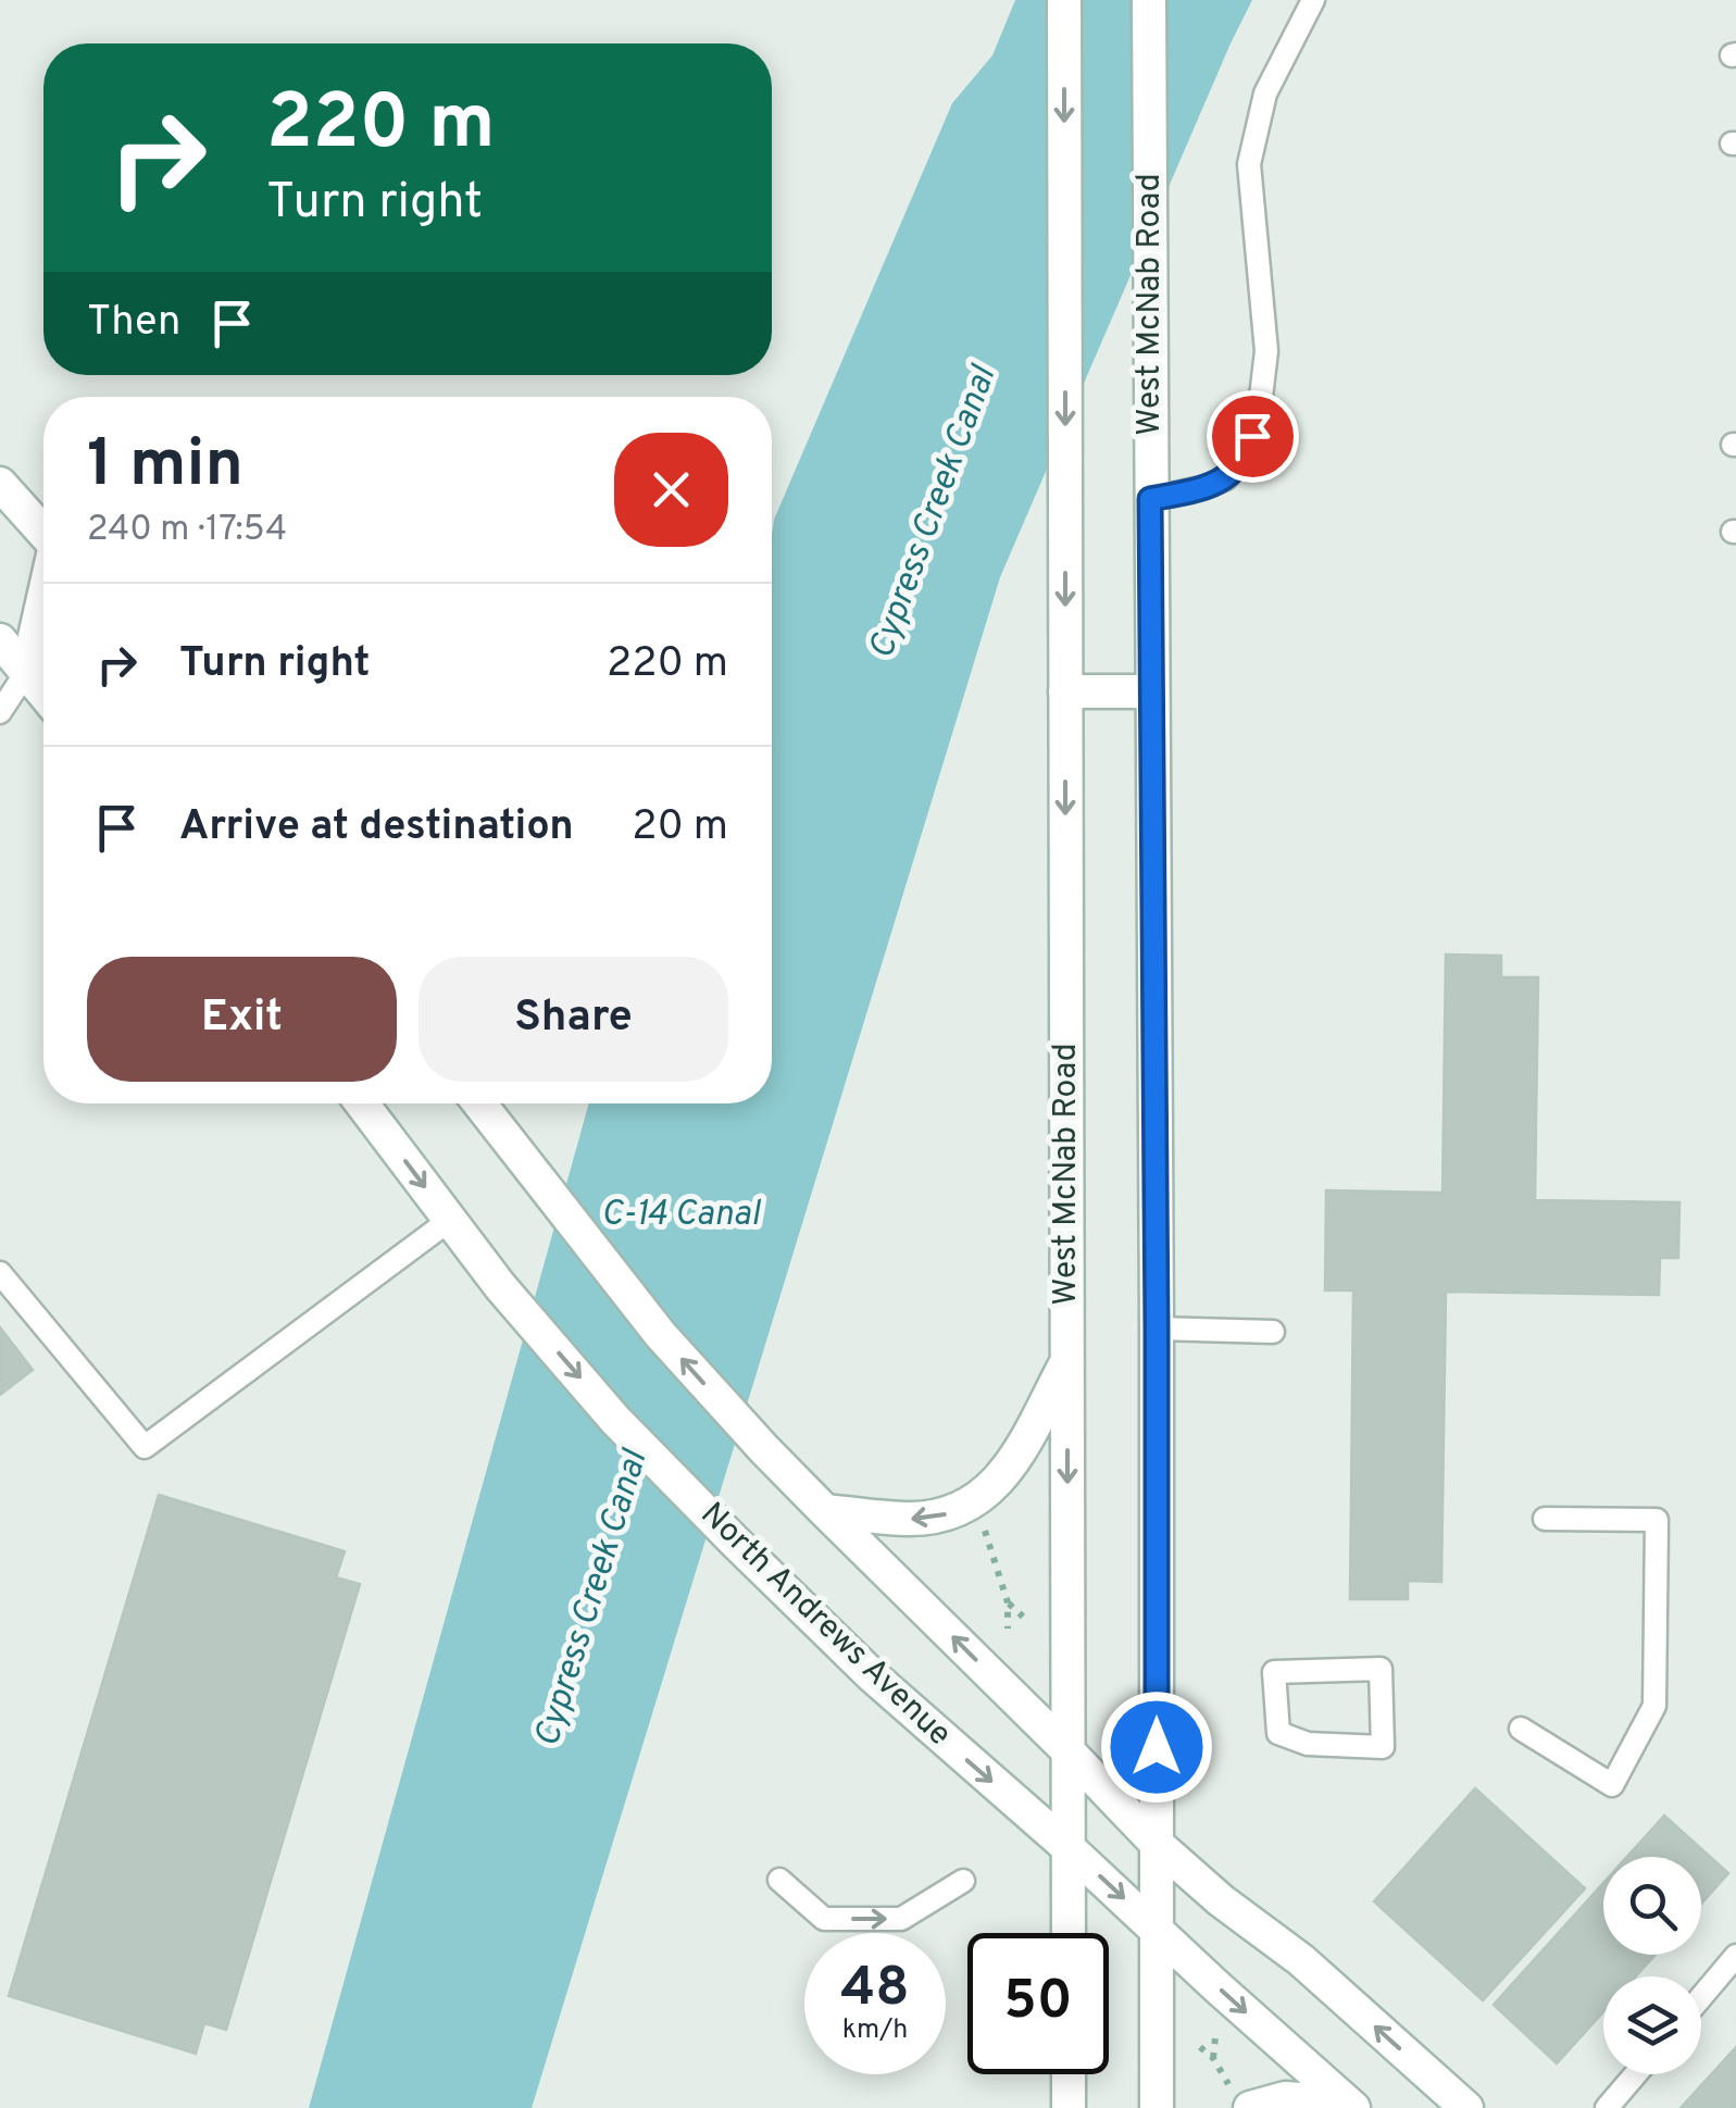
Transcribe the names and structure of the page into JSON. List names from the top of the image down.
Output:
{
  "streets": {
    "main road": ["West McNab Road", "North Andrews Avenue"]
  },
  "crossings": [
    ["West McNab Road", "North Andrews Avenue"]
  ],
  "water": ["Cypress Creek Canal", "C-14 Canal"],
  "page": {
    "turn": ["220 m", "Turn right"],
    "then": "Then",
    "heading": ["1 min", "240 m · 17:54"],
    "list": [
      {
        "name": "Turn right",
        "value": "220 m"
      },
      {
        "name": "Arrive at destination",
        "value": "20 m"
      }
    ],
    "buttons": ["Exit", "Share"],
    "speed": "48 km/h",
    "limit": "50"
  }
}
